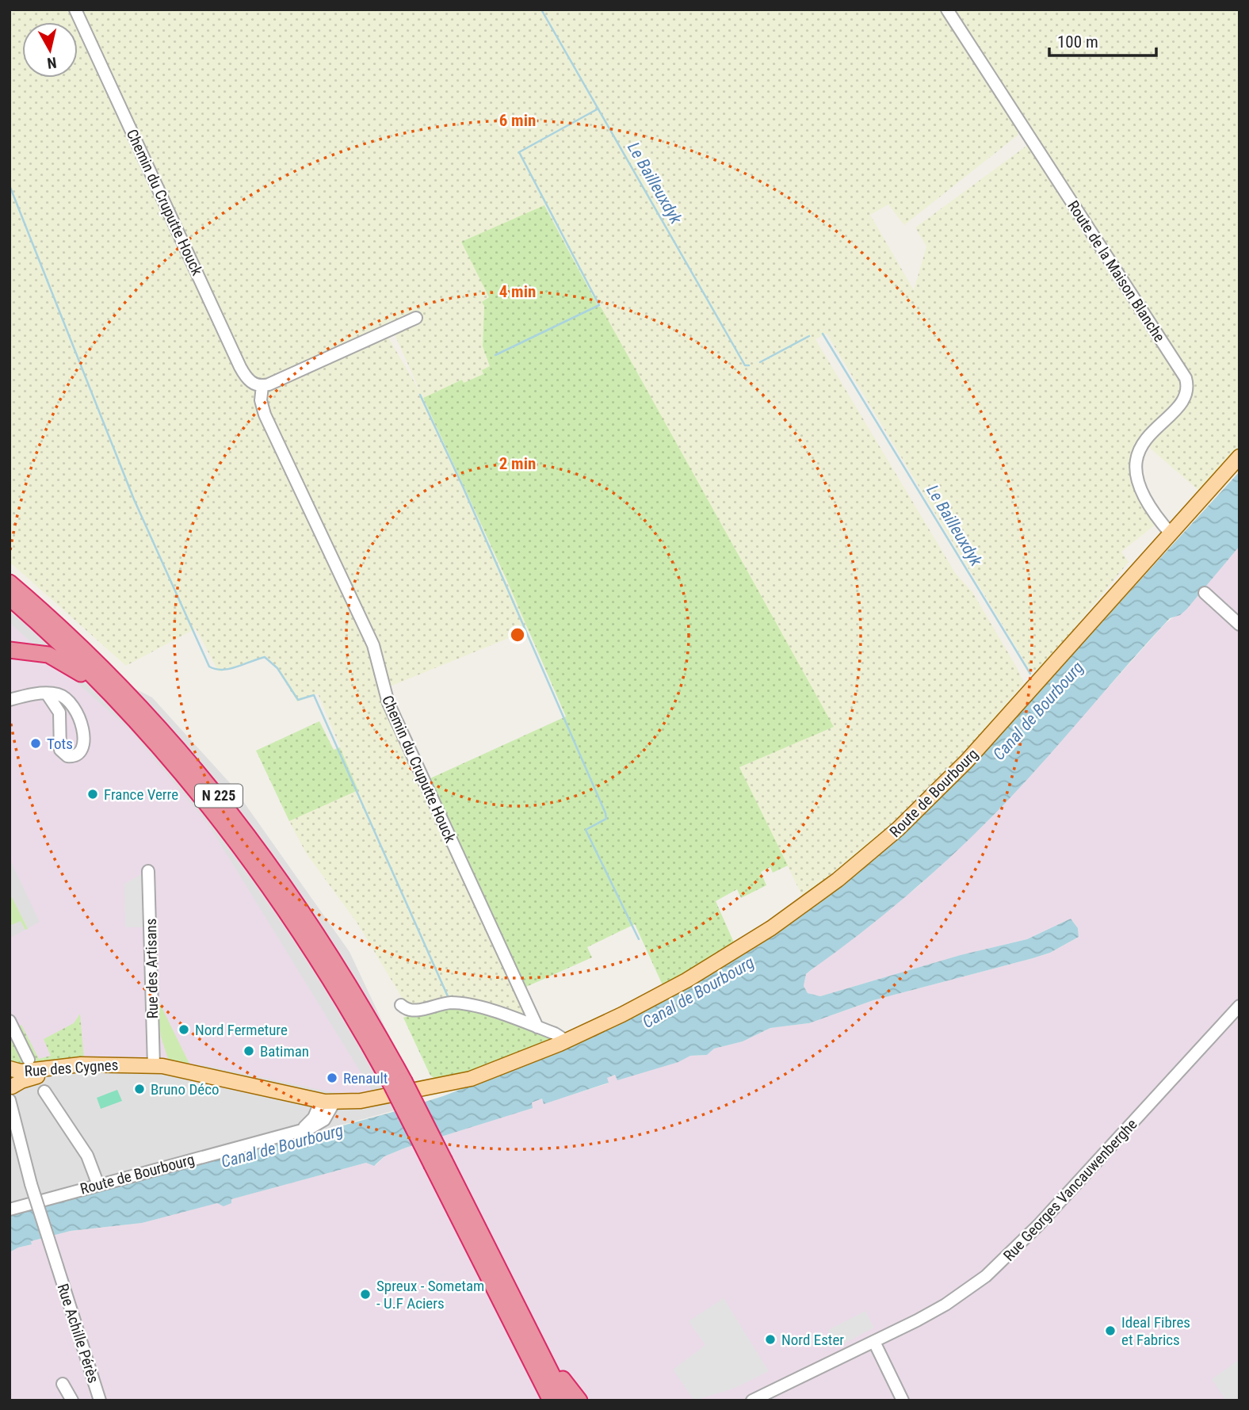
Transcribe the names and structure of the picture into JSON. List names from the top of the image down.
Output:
{
  "streets": {
    "highway": ["N 225"],
    "main road": ["Route de Bourbourg", "Rue des Cygnes"],
    "street": [
      "Chemin du Cruputte Houck",
      "Route de la Maison Blanche",
      "Rue des Artisans",
      "Rue Georges Vancauwenberghe",
      "Rue Achille Pérès"
    ]
  },
  "crossings": [
    ["Route de la Maison Blanche", "Route de Bourbourg"],
    ["Route de Bourbourg", "Rue des Cygnes"],
    ["Rue des Artisans", "Rue des Cygnes"]
  ],
  "water": ["Le Bailleuxdyk", "Canal de Bourbourg"],
  "places": [
    "Tots",
    "France Verre",
    "Nord Fermeture",
    "Batiman",
    "Renault",
    "Bruno Déco",
    "Spreux - Sometam - U.F Aciers",
    "Ideal Fibres et Fabrics",
    "Nord Ester"
  ],
  "scale_bar": "100 m",
  "north": "bottom",
  "rings": ["6 min", "4 min", "2 min"]
}
